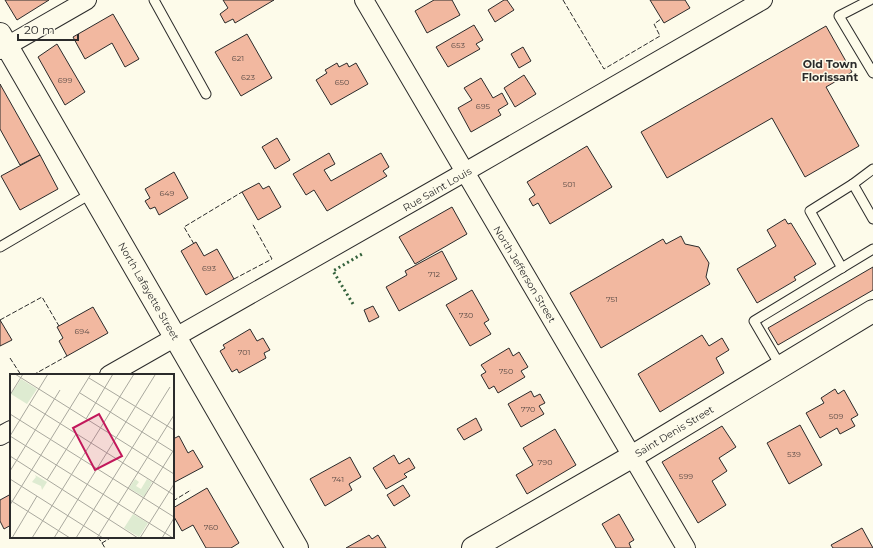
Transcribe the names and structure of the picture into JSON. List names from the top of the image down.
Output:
{
  "streets": {
    "street": [
      "Rue Saint Louis",
      "North Jefferson Street",
      "North Lafayette Street",
      "Saint Denis Street"
    ]
  },
  "crossings": [
    ["Rue Saint Louis", "North Jefferson Street"],
    ["Rue Saint Louis", "North Lafayette Street"],
    ["North Jefferson Street", "Saint Denis Street"]
  ],
  "districts": ["Old Town Florissant"],
  "house_numbers": [
    "653",
    "621",
    "623",
    "699",
    "650",
    "695",
    "501",
    "649",
    "693",
    "712",
    "751",
    "730",
    "694",
    "701",
    "750",
    "770",
    "509",
    "539",
    "790",
    "599",
    "741",
    "760"
  ],
  "scale_bar": "20 m"
}
